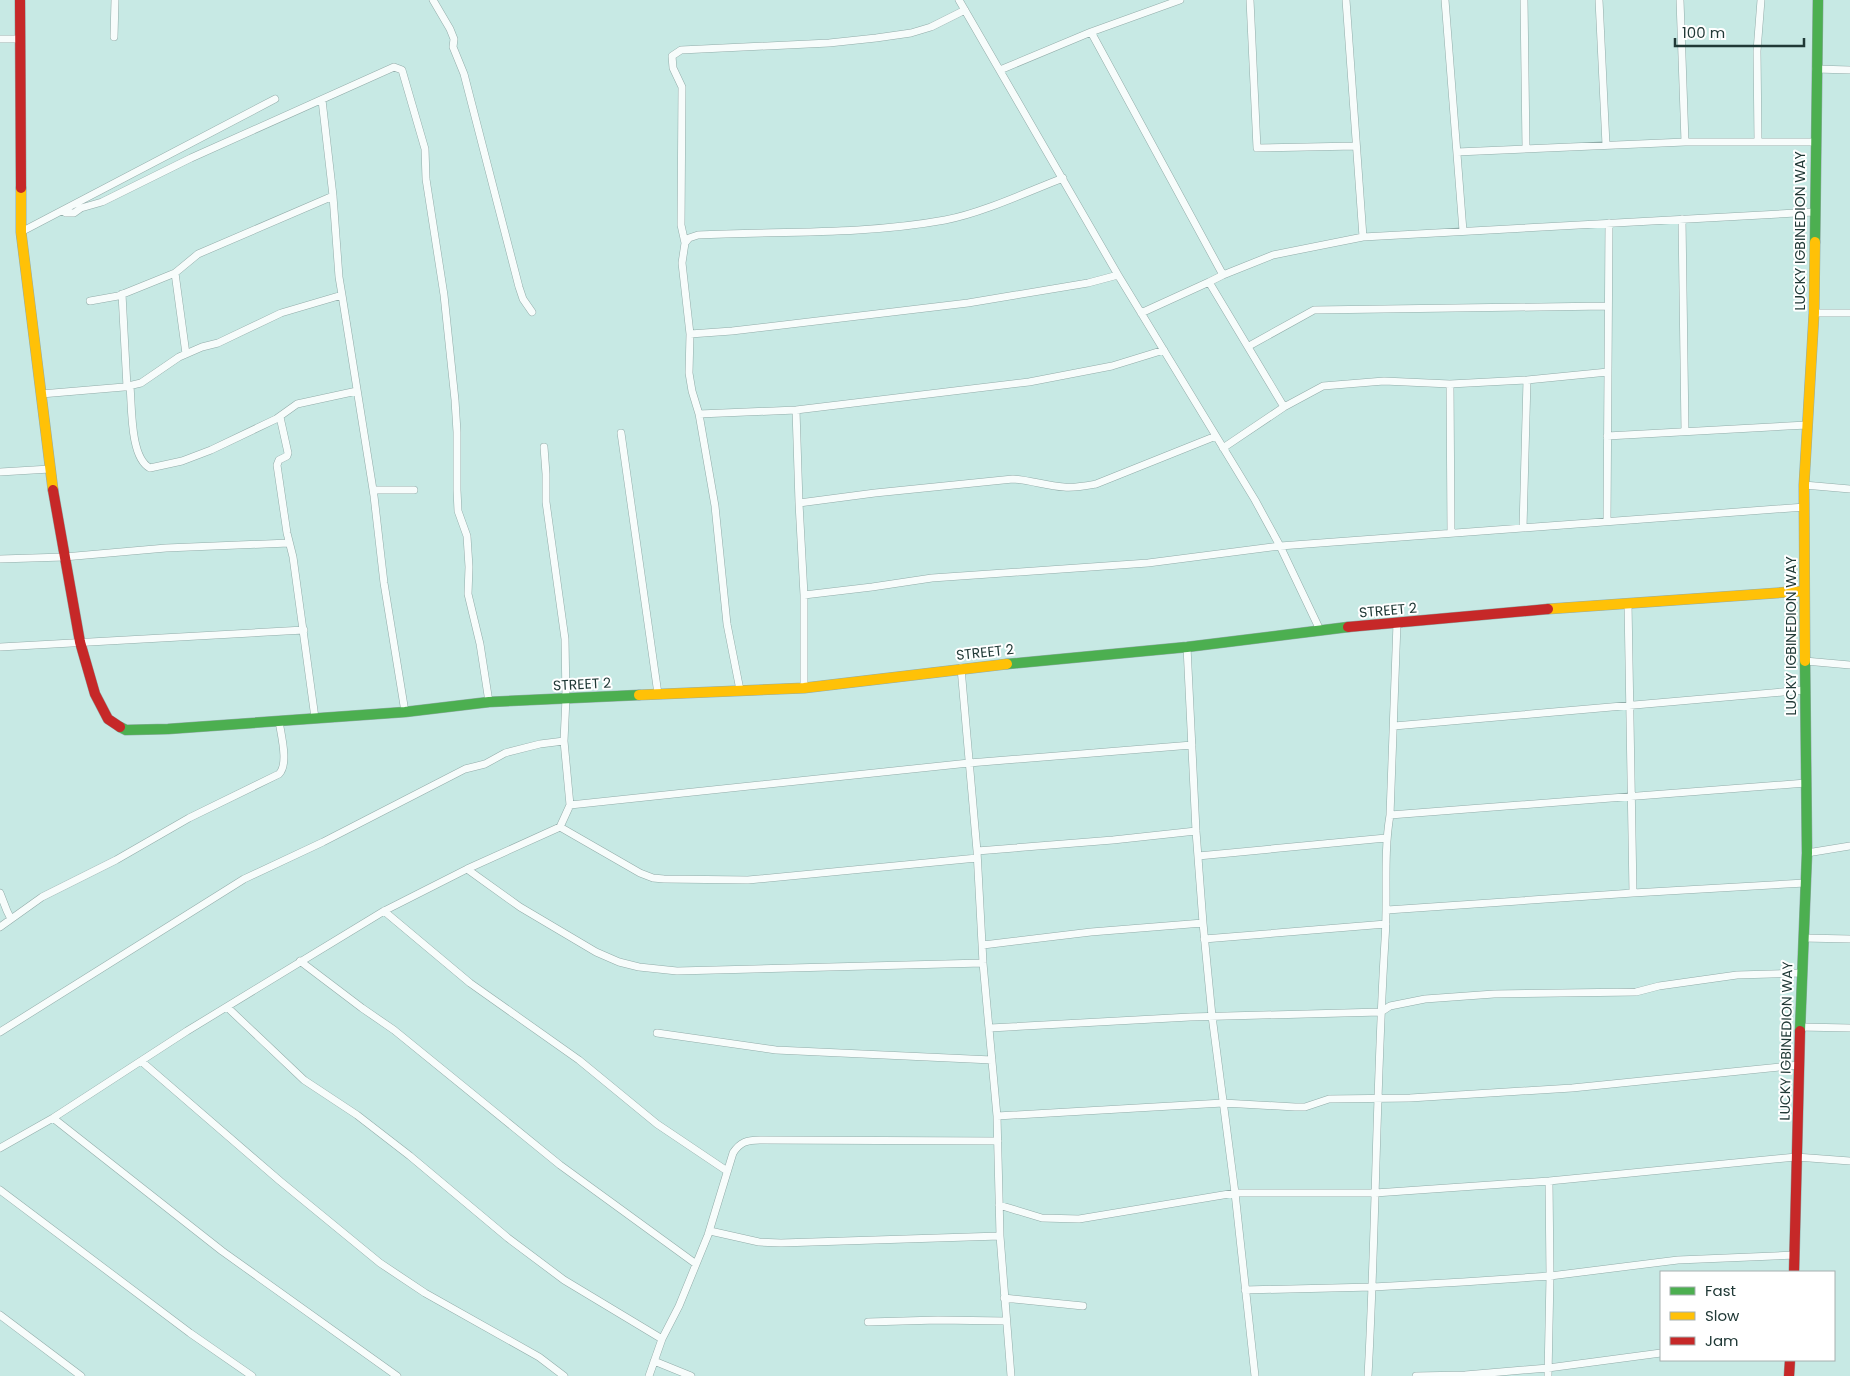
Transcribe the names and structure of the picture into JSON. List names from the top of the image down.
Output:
{
  "streets": {
    "street": ["LUCKY IGBINEDION WAY", "STREET 2"]
  },
  "crossings": [
    ["LUCKY IGBINEDION WAY", "STREET 2"]
  ],
  "legend": ["Fast", "Slow", "Jam"],
  "scale_bar": "100 m"
}
